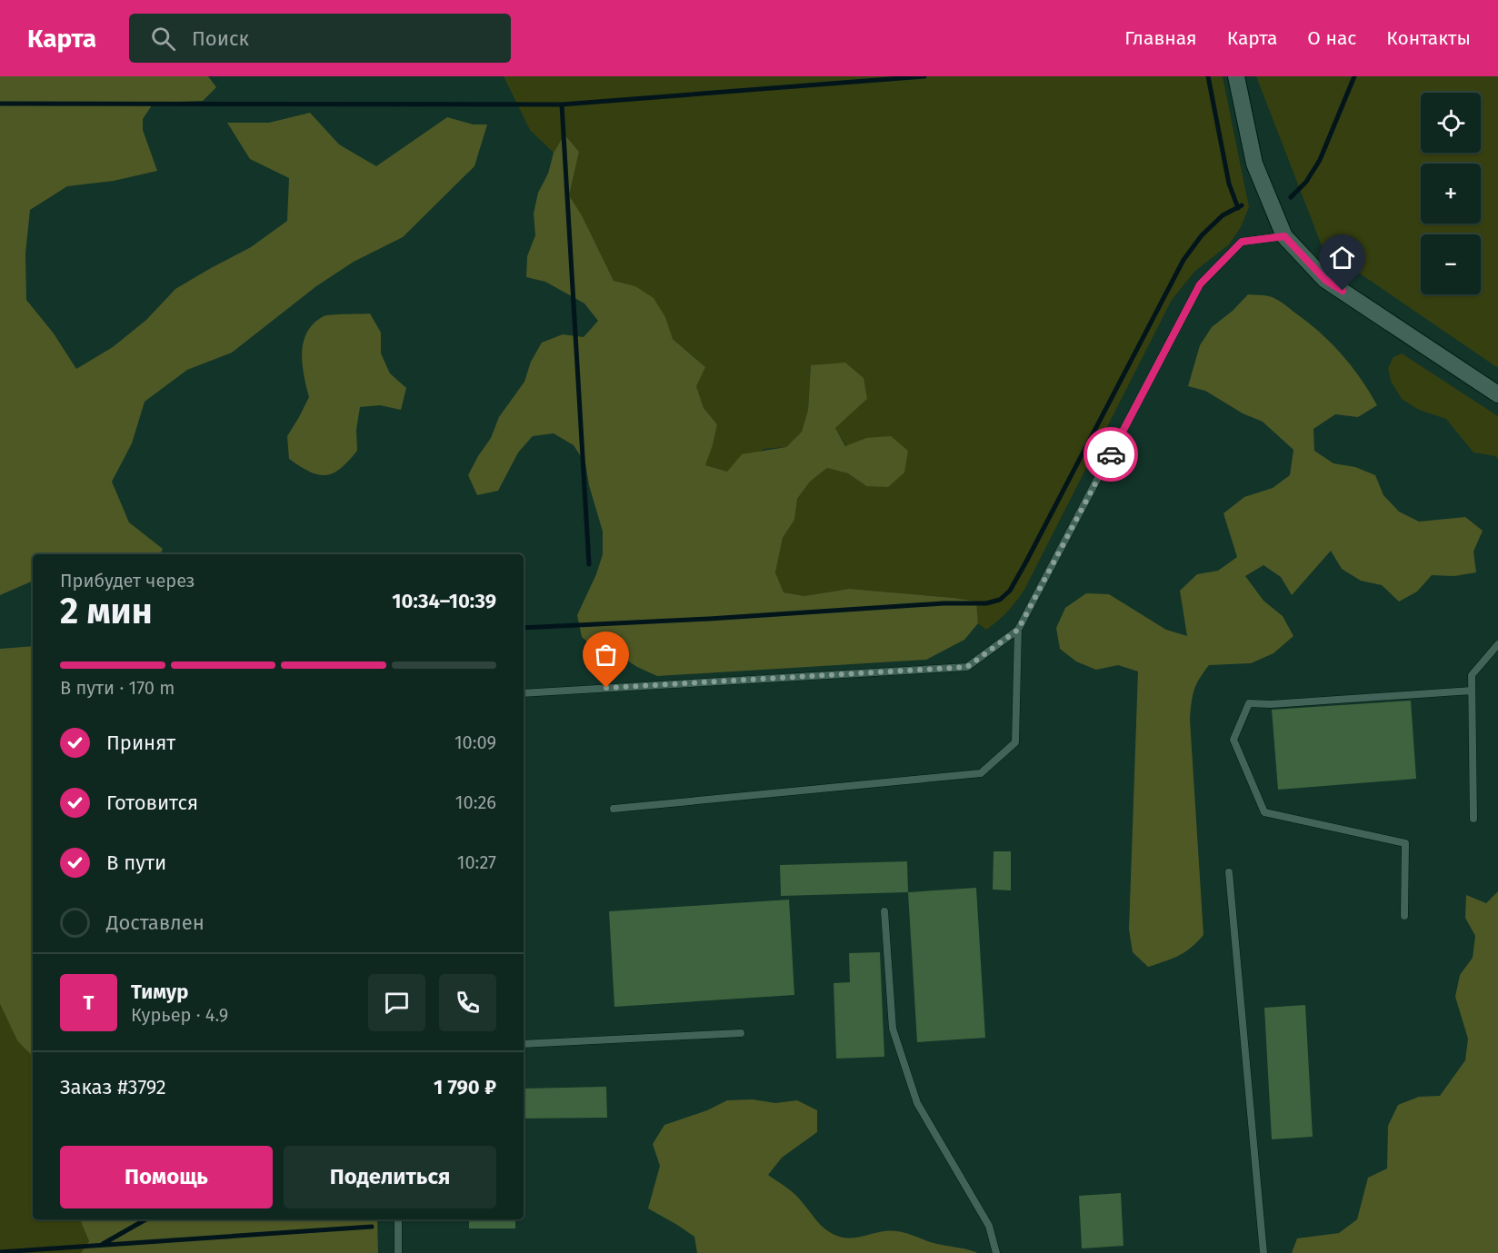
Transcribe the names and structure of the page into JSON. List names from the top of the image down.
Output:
{
  "page": {
    "header": "Карта",
    "search": "Поиск",
    "nav": [
      "Главная",
      "Карта",
      "О нас",
      "Контакты"
    ],
    "map_buttons": ["+", "−"],
    "heading": ["2 мин", "Прибудет через", "10:34–10:39"],
    "panel": [
      "Тимур",
      "Курьер · 4.9",
      "Заказ #3792",
      "1 790 ₽"
    ],
    "bar": "В пути · 170 m",
    "list": [
      ["Принят", "10:09"],
      ["Готовится", "10:26"],
      ["В пути", "10:27"],
      "Доставлен"
    ],
    "round": "Т",
    "buttons": ["Помощь", "Поделиться"]
  }
}
